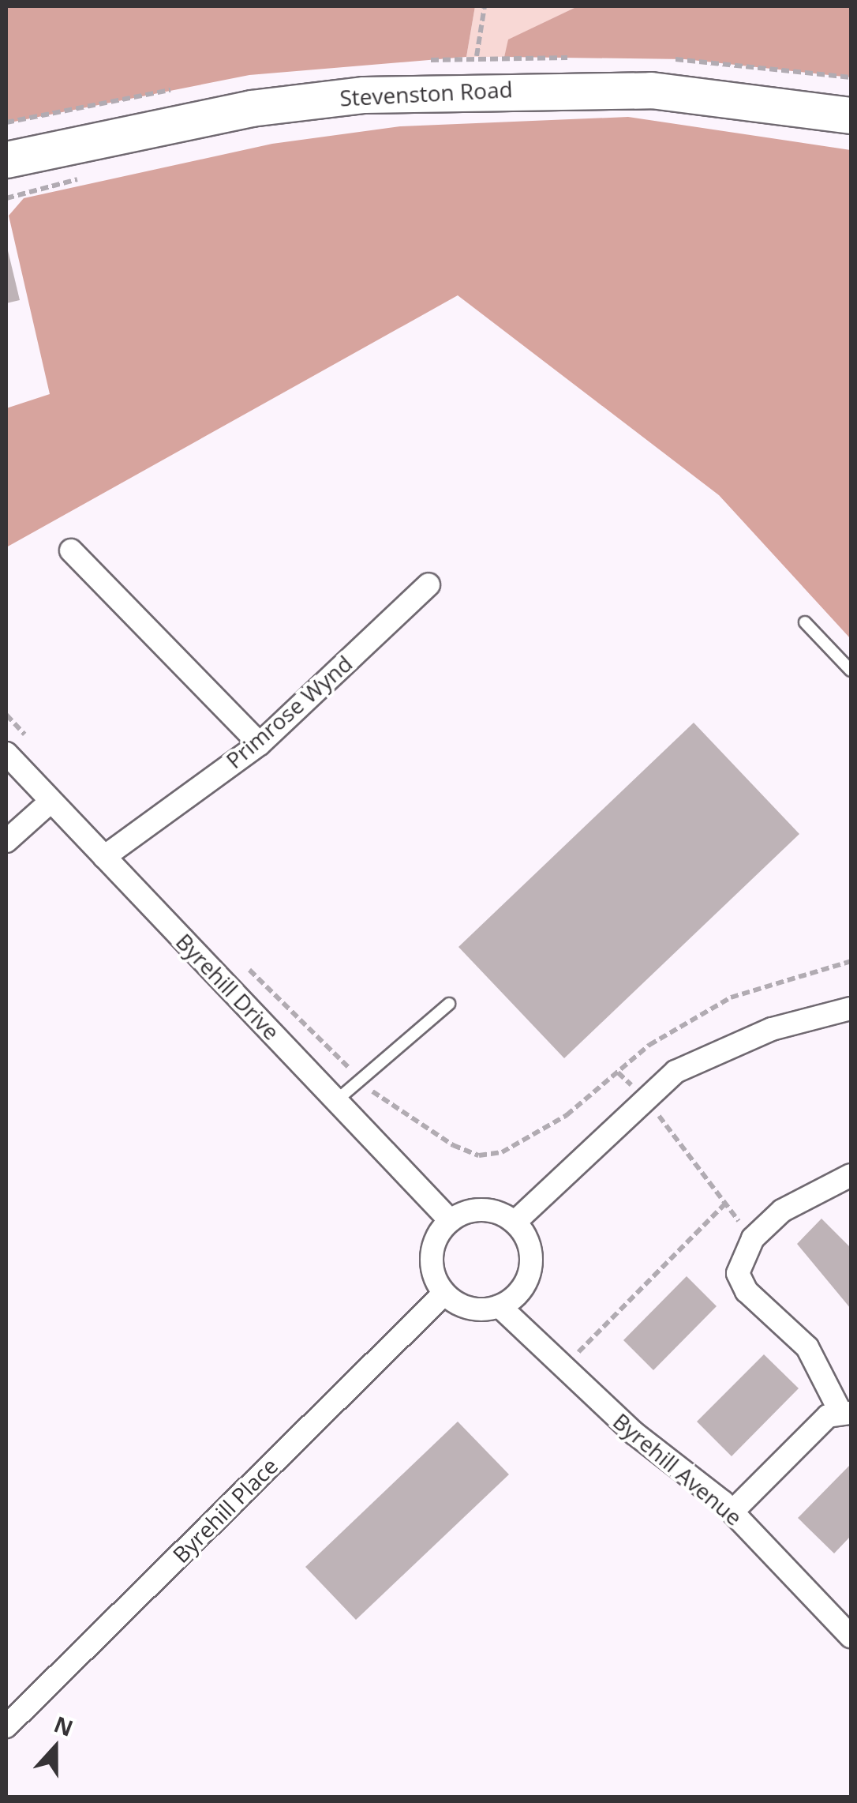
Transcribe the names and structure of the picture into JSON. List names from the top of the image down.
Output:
{
  "streets": {
    "highway": ["Stevenston Road"],
    "street": [
      "Primrose Wynd",
      "Byrehill Drive",
      "Byrehill Avenue",
      "Byrehill Place"
    ]
  },
  "crossings": [
    ["Primrose Wynd", "Byrehill Drive"],
    ["Byrehill Drive", "Byrehill Avenue"],
    ["Byrehill Drive", "Byrehill Place"],
    ["Byrehill Avenue", "Byrehill Place"]
  ],
  "north": "top"
}
